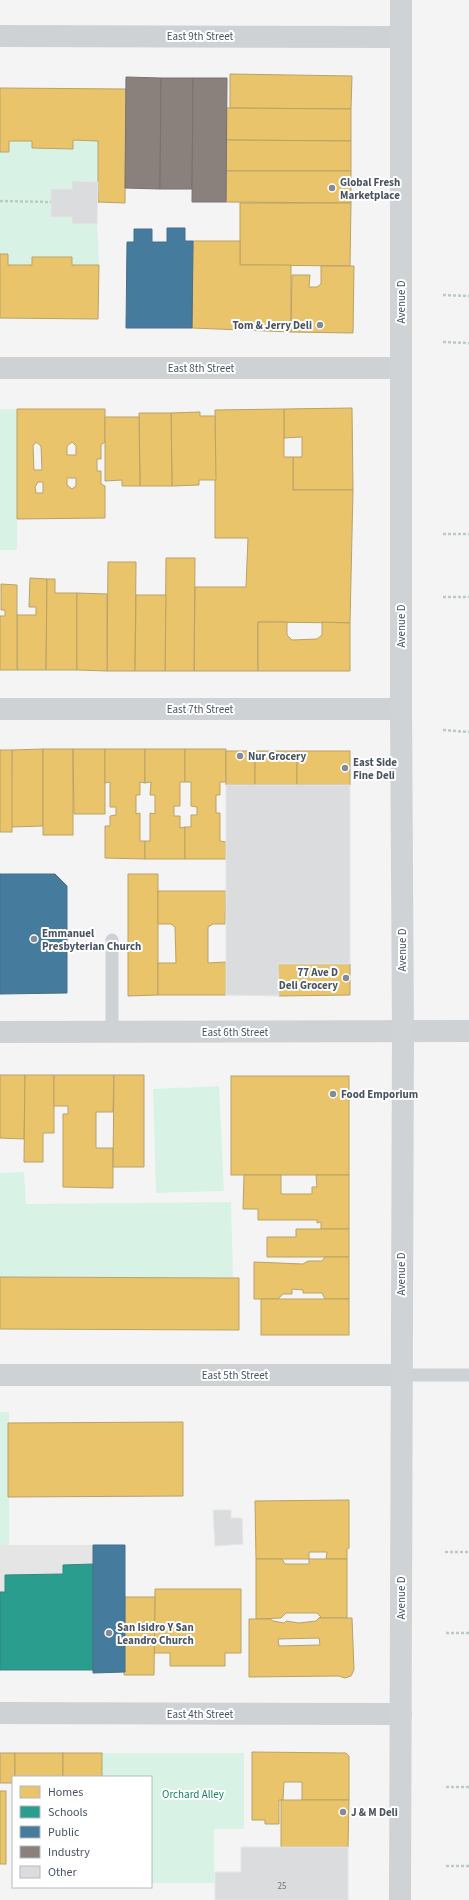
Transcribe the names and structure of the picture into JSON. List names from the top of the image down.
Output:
{
  "streets": {
    "street": [
      "East 9th Street",
      "Avenue D",
      "East 8th Street",
      "East 7th Street",
      "East 6th Street",
      "East 5th Street",
      "East 4th Street"
    ]
  },
  "crossings": [
    ["East 9th Street", "Avenue D"],
    ["Avenue D", "East 8th Street"],
    ["Avenue D", "East 7th Street"],
    ["Avenue D", "East 6th Street"],
    ["Avenue D", "East 5th Street"],
    ["Avenue D", "East 4th Street"]
  ],
  "parks": ["Orchard Alley"],
  "places": [
    "Global Fresh Marketplace",
    "Tom & Jerry Deli",
    "Nur Grocery",
    "East Side Fine Deli",
    "Emmanuel Presbyterian Church",
    "77 Ave D Deli Grocery",
    "Food Emporium",
    "San Isidro Y San Leandro Church",
    "J & M Deli"
  ],
  "house_numbers": ["25"],
  "legend": [
    "Homes",
    "Schools",
    "Public",
    "Industry",
    "Other"
  ]
}
